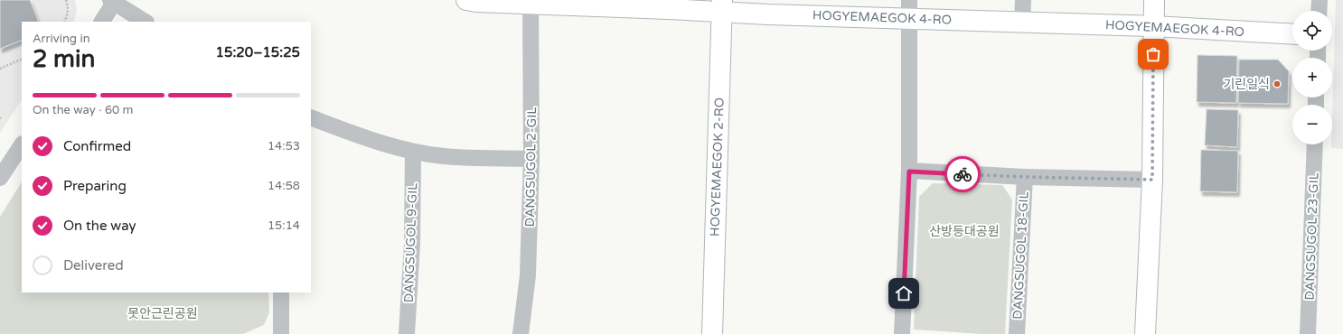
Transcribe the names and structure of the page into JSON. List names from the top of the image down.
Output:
{
  "streets": {
    "street": [
      "HOGYEMAEGOK 4-RO",
      "DANGSUGOL 2-GIL",
      "HOGYEMAEGOK 2-RO",
      "DANGSUGOL 23-GIL",
      "DANGSUGOL 9-GIL",
      "DANGSUGOL 18-GIL"
    ]
  },
  "crossings": [
    ["HOGYEMAEGOK 4-RO", "DANGSUGOL 2-GIL"],
    ["HOGYEMAEGOK 4-RO", "HOGYEMAEGOK 2-RO"]
  ],
  "parks": ["산방등대공원", "못안근린공원"],
  "places": ["기린일식"],
  "page": {
    "map_buttons": ["+", "−"],
    "heading": ["2 min", "Arriving in", "15:20–15:25"],
    "bar": "On the way · 60 m",
    "list": [
      ["Confirmed", "14:53"],
      ["Preparing", "14:58"],
      ["On the way", "15:14"],
      "Delivered"
    ]
  }
}
